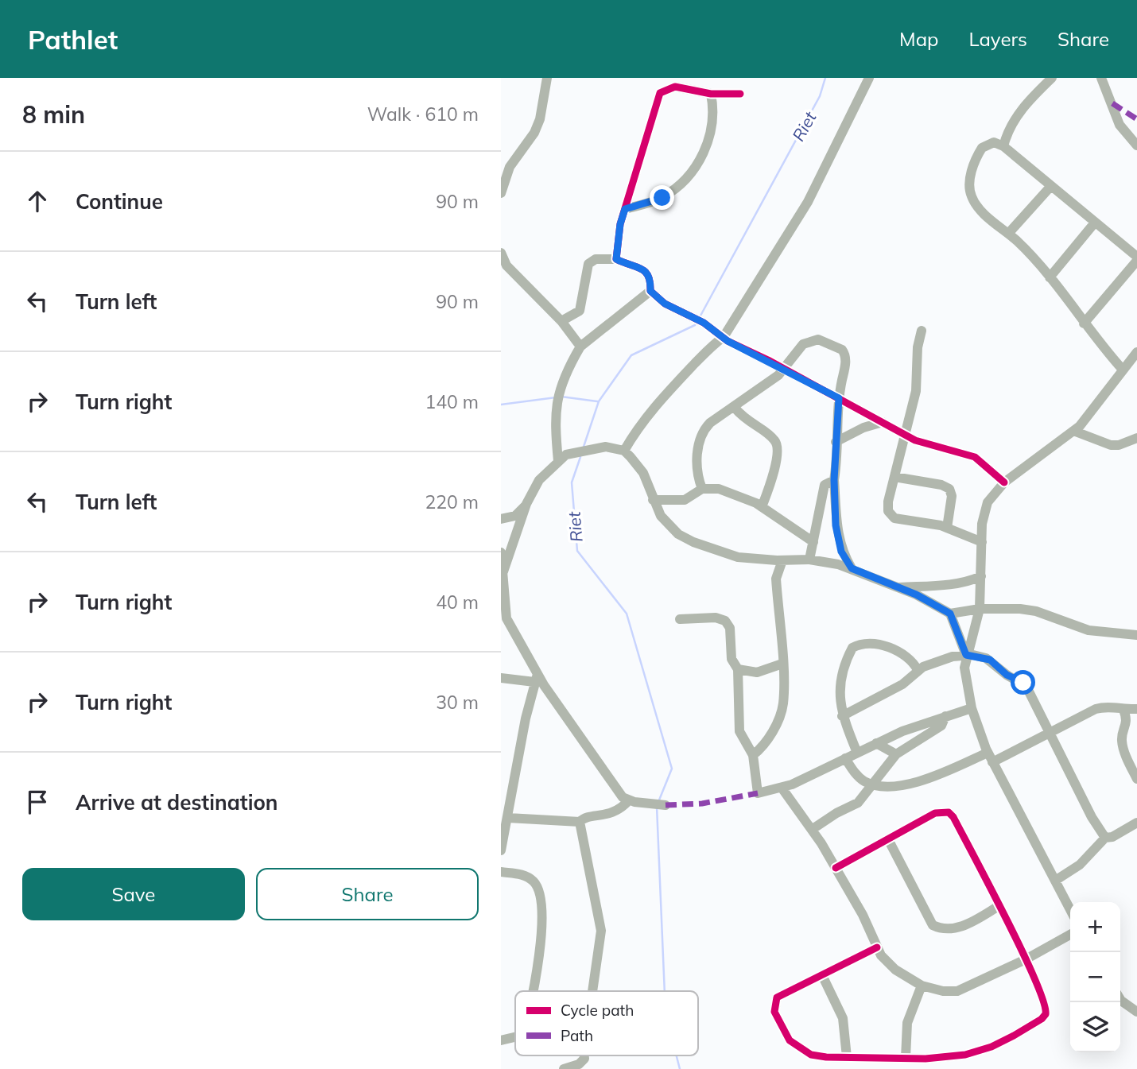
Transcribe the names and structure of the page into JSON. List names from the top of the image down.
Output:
{
  "water": ["Riet"],
  "legend": ["Cycle path", "Path"],
  "page": {
    "header": "Pathlet",
    "nav": ["Map", "Layers", "Share"],
    "heading": ["8 min", "Walk · 610 m"],
    "list": [
      ["Continue", "90 m"],
      ["Turn left", "90 m"],
      ["Turn right", "140 m"],
      ["Turn left", "220 m"],
      ["Turn right", "40 m"],
      ["Turn right", "30 m"],
      "Arrive at destination"
    ],
    "buttons": ["Save", "Share"],
    "map_buttons": ["+", "−"]
  }
}
